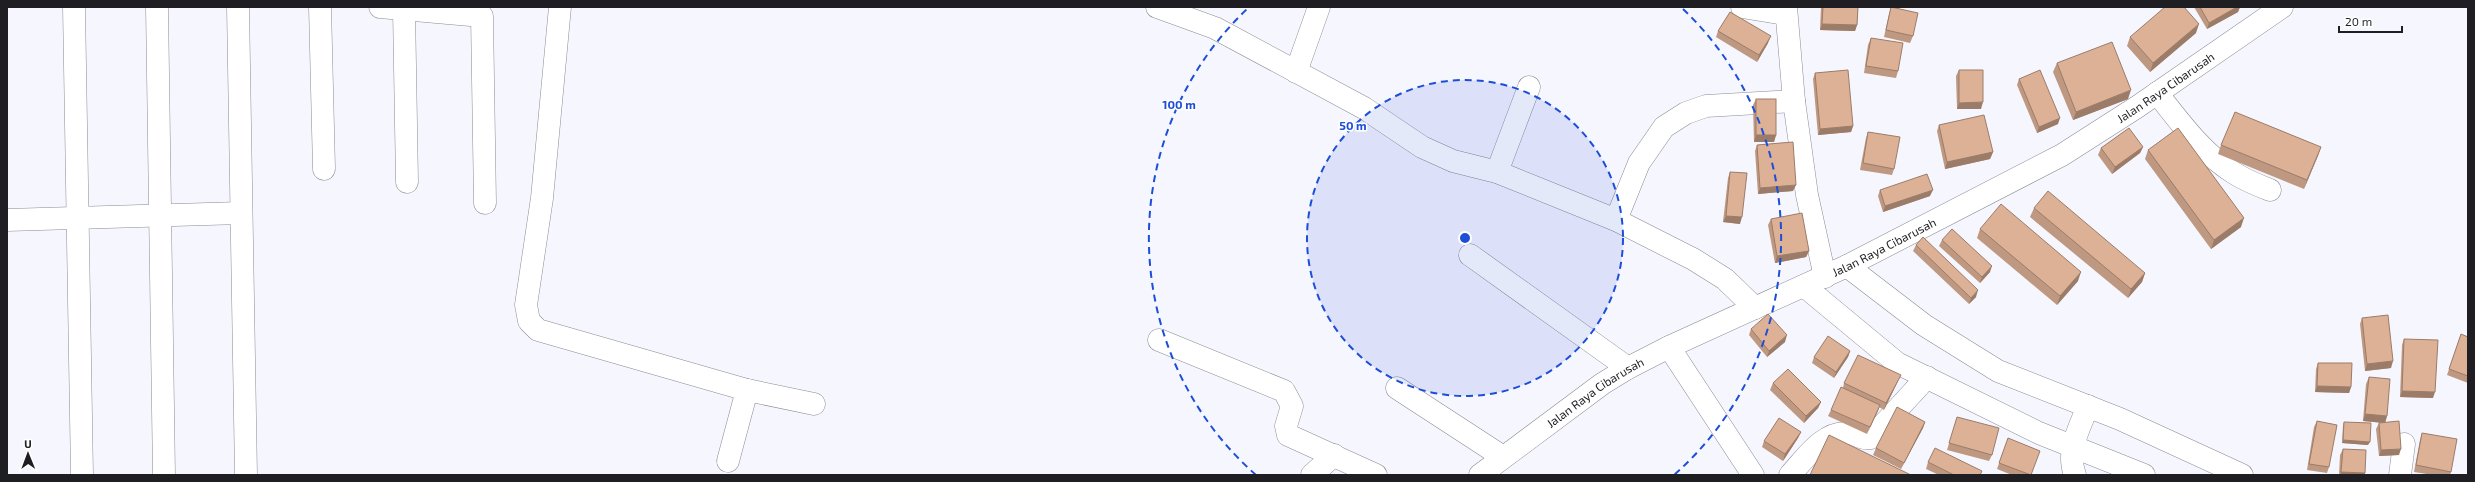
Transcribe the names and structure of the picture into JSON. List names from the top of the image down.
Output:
{
  "streets": {
    "street": ["Jalan Raya Cibarusah"]
  },
  "scale_bar": "20 m",
  "north": "top",
  "rings": ["100 m", "50 m"]
}
